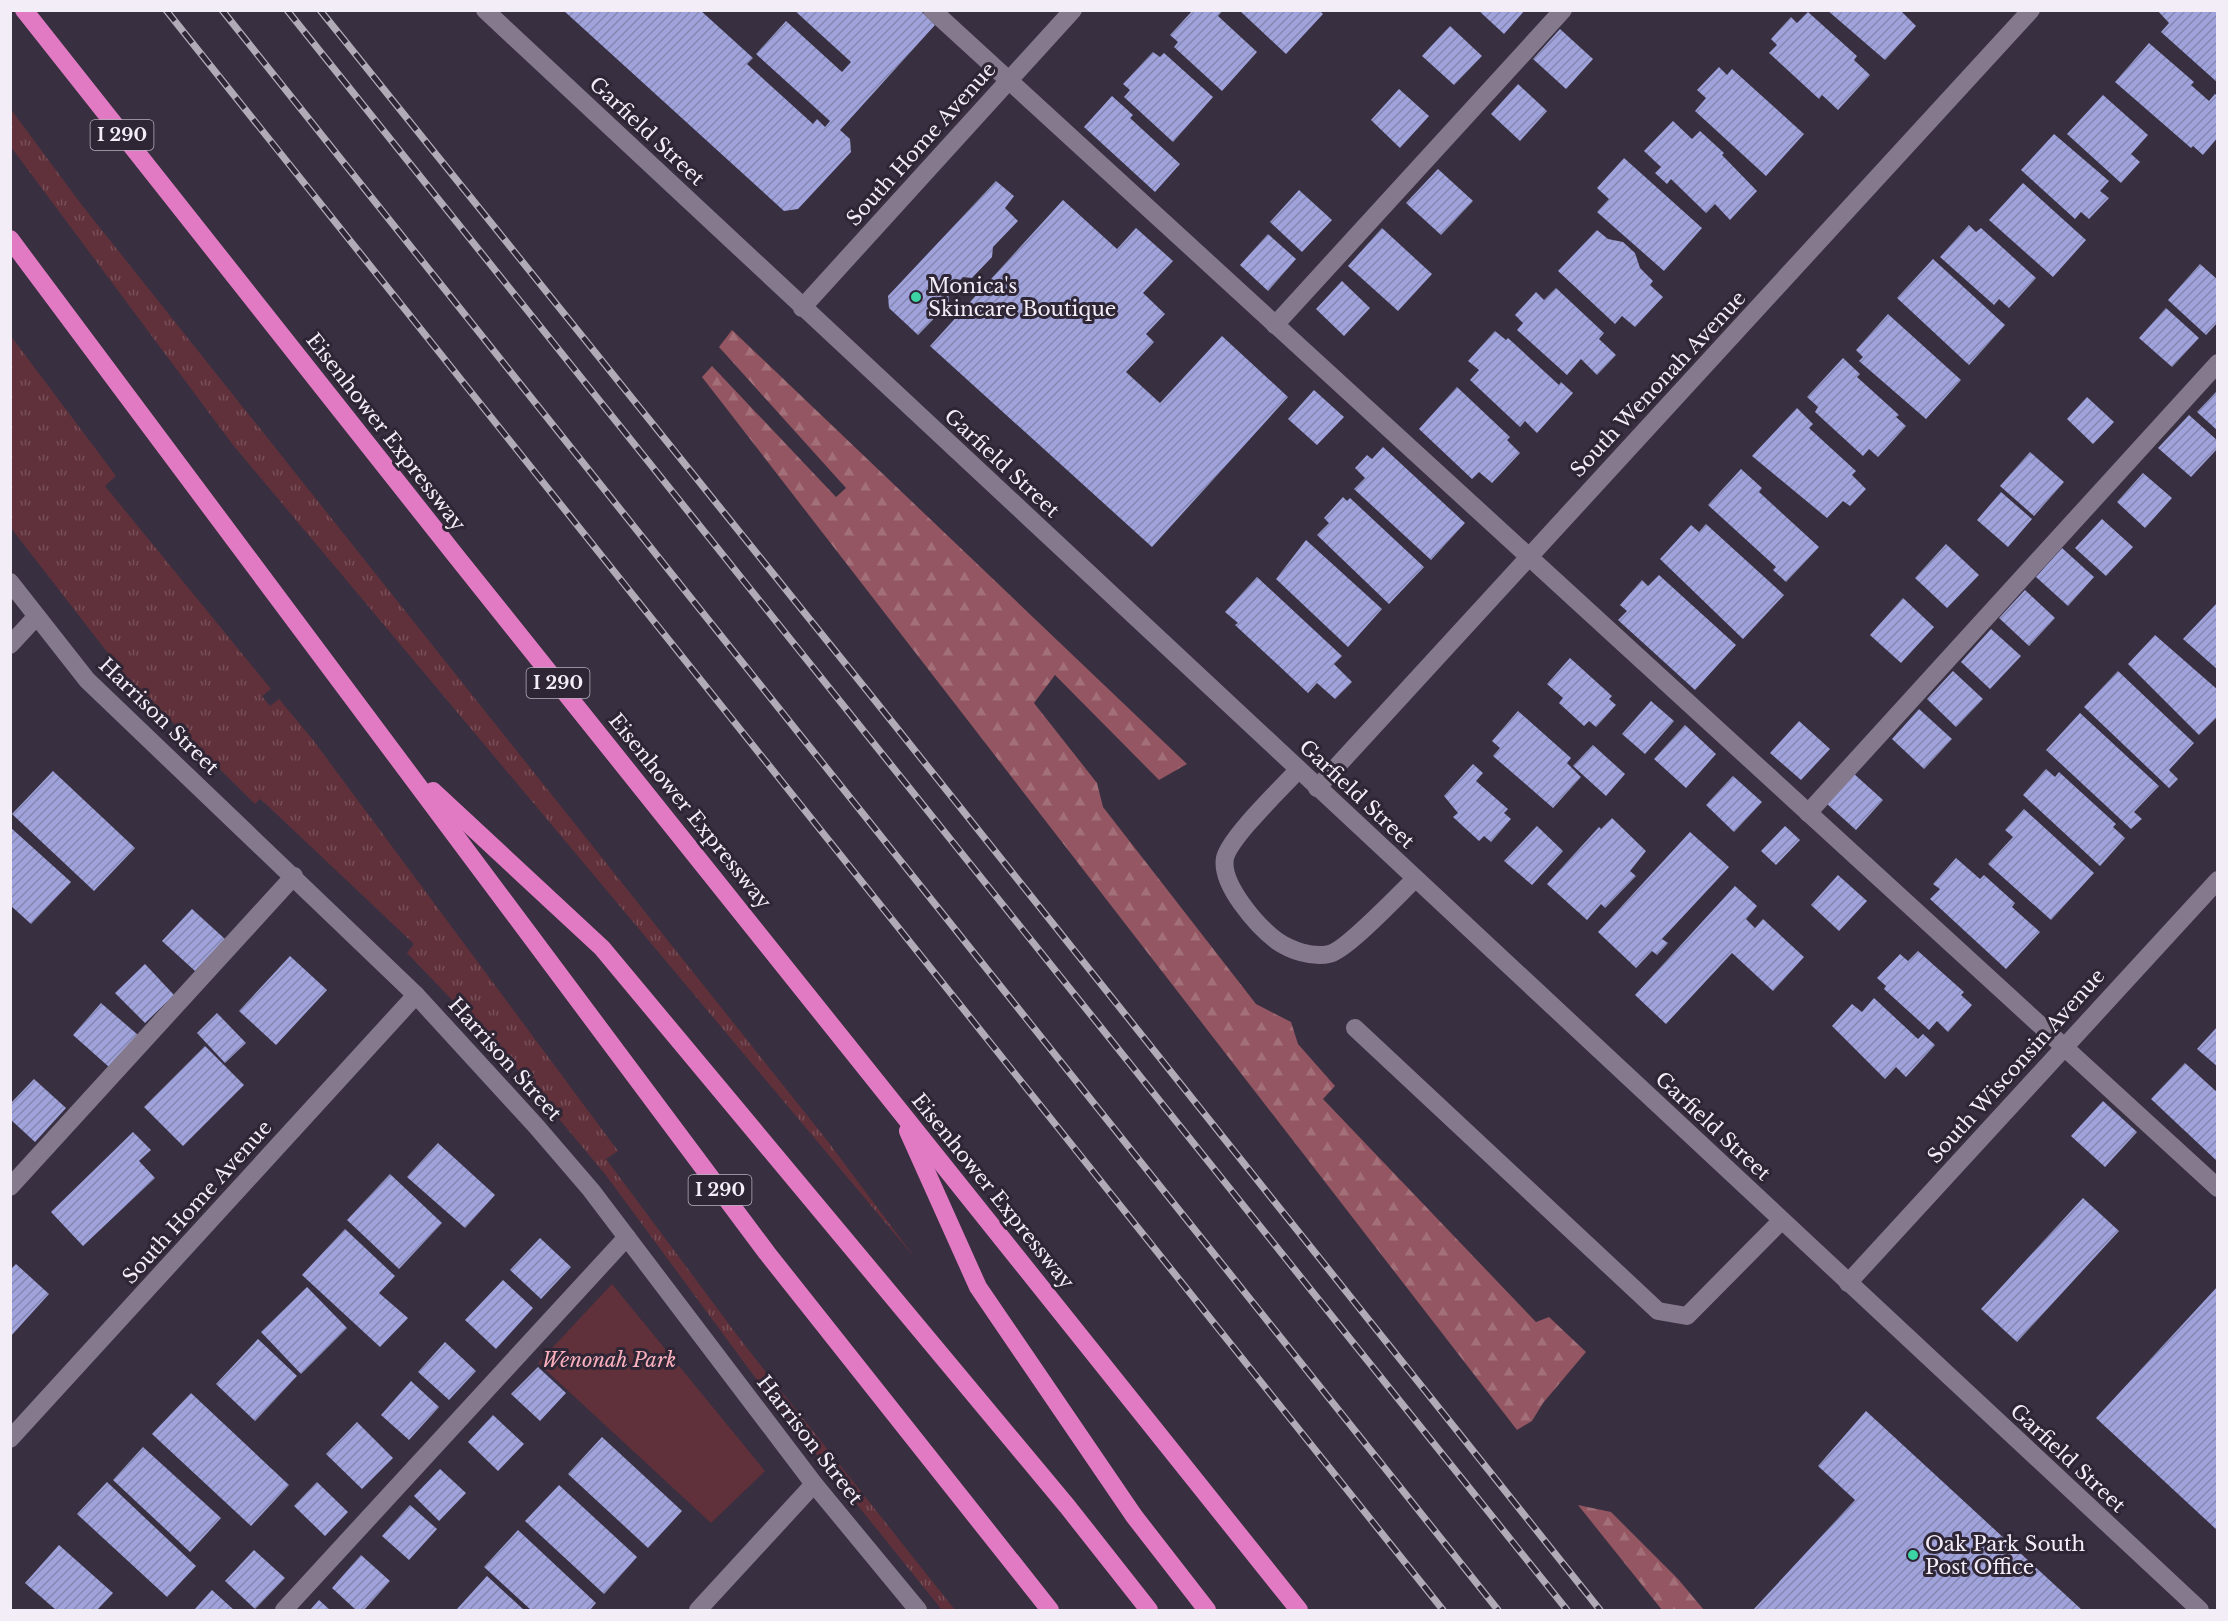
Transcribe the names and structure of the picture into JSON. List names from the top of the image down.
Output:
{
  "streets": {
    "highway": ["I 290", "Eisenhower Expressway"],
    "street": [
      "Garfield Street",
      "South Home Avenue",
      "South Wenonah Avenue",
      "Harrison Street",
      "South Wisconsin Avenue"
    ]
  },
  "crossings": [
    ["Garfield Street", "South Home Avenue"],
    ["Garfield Street", "South Wenonah Avenue"],
    ["Garfield Street", "South Wisconsin Avenue"],
    ["South Home Avenue", "Harrison Street"]
  ],
  "parks": ["Wenonah Park"],
  "places": ["Monica's Skincare Boutique", "Oak Park South Post Office"]
}
